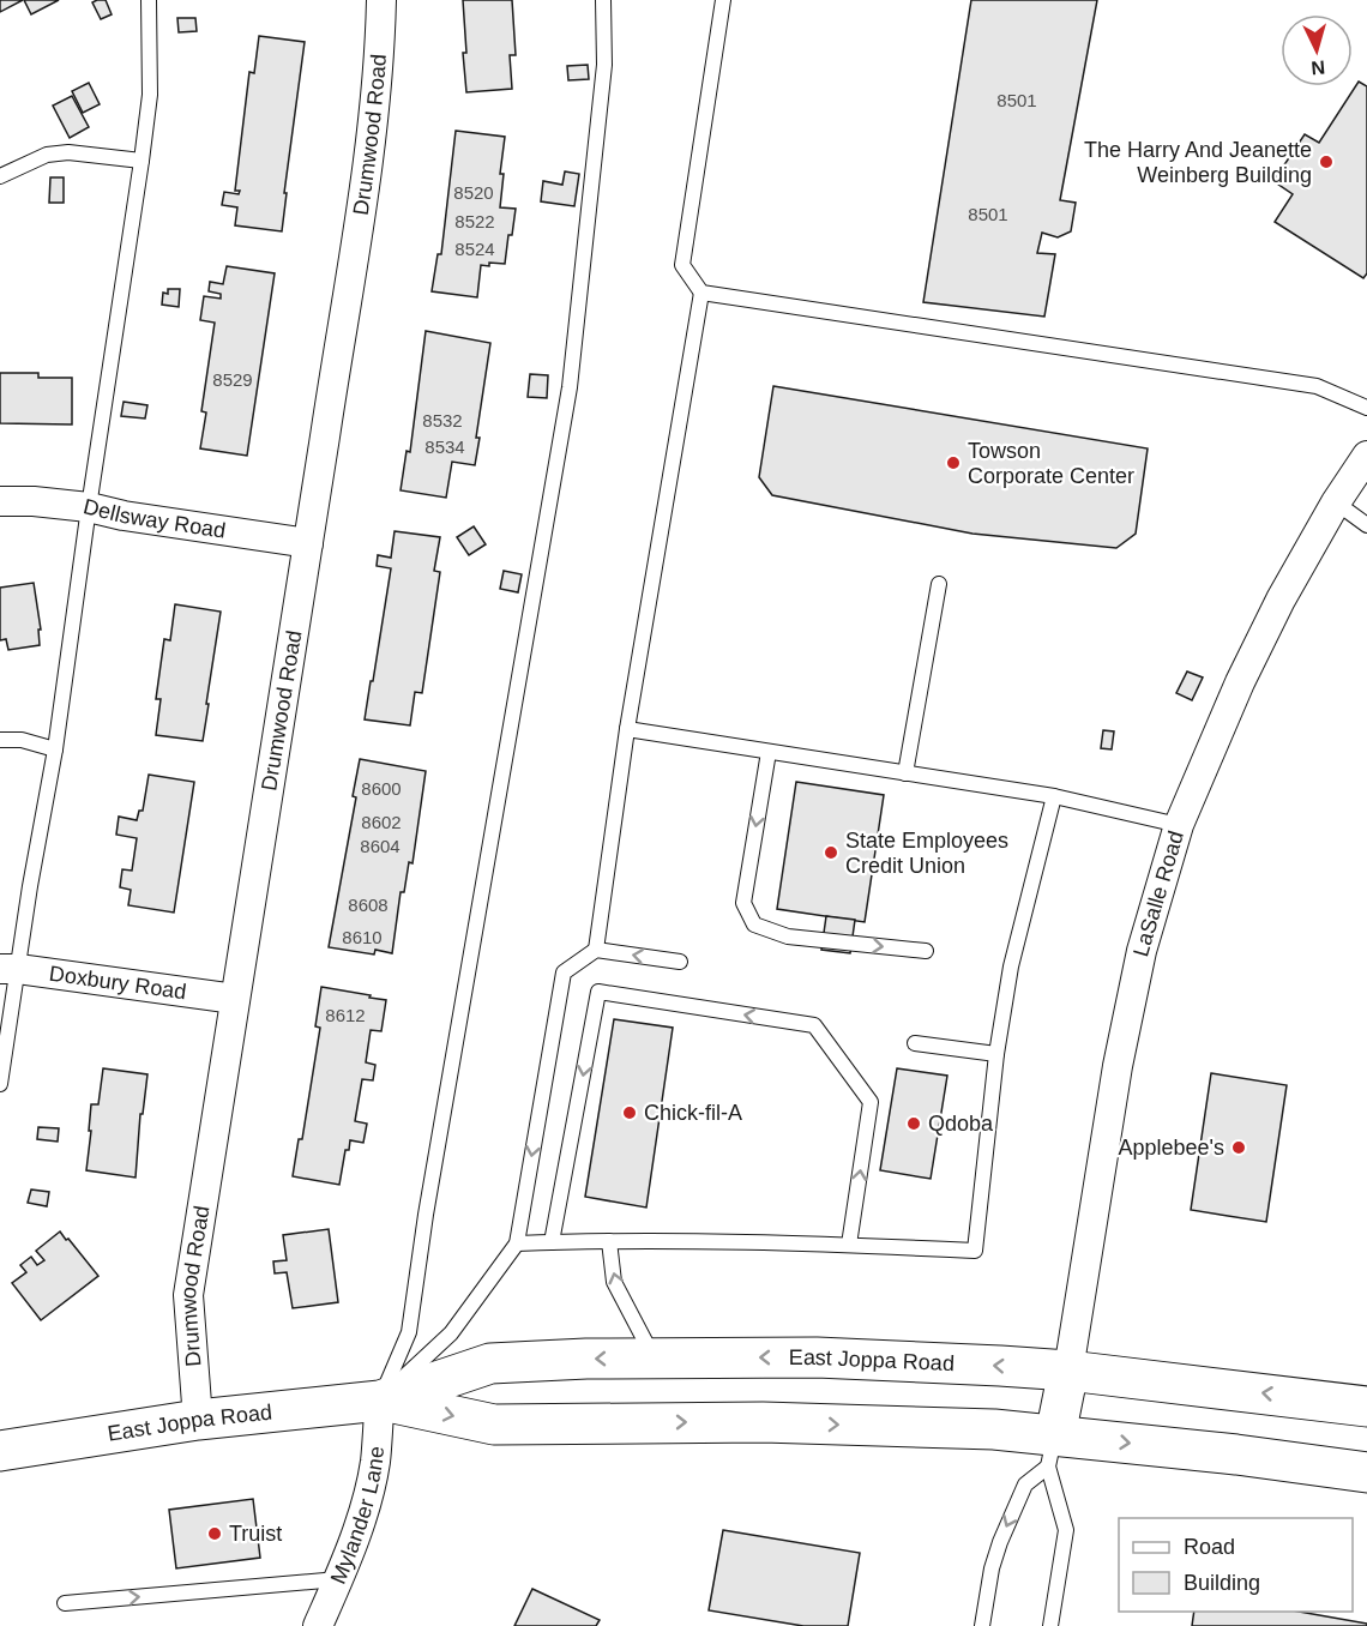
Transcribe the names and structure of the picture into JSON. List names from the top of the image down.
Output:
{
  "streets": {
    "main road": ["East Joppa Road"],
    "street": [
      "Drumwood Road",
      "Dellsway Road",
      "LaSalle Road",
      "Doxbury Road",
      "Mylander Lane"
    ]
  },
  "crossings": [
    ["Drumwood Road", "Dellsway Road"],
    ["Drumwood Road", "Doxbury Road"],
    ["Drumwood Road", "East Joppa Road"],
    ["LaSalle Road", "East Joppa Road"],
    ["East Joppa Road", "Mylander Lane"]
  ],
  "places": [
    "The Harry And Jeanette Weinberg Building",
    "Towson Corporate Center",
    "State Employees Credit Union",
    "Chick-fil-A",
    "Qdoba",
    "Applebee's",
    "Truist"
  ],
  "house_numbers": [
    "8501",
    "8520",
    "8501",
    "8522",
    "8524",
    "8529",
    "8532",
    "8534",
    "8600",
    "8602",
    "8604",
    "8608",
    "8610",
    "8612"
  ],
  "legend": ["Road", "Building"],
  "north": "bottom"
}
